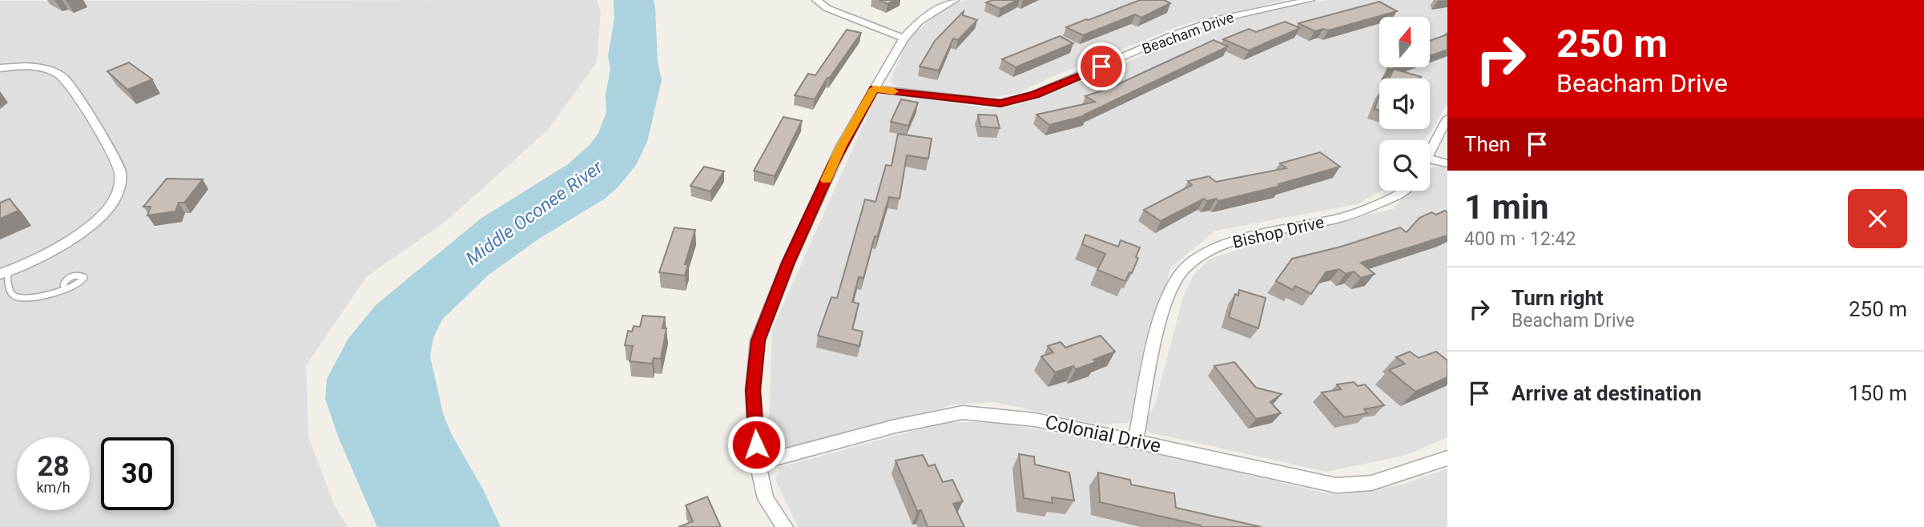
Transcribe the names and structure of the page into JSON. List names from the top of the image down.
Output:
{
  "streets": {
    "street": ["Beacham Drive", "Bishop Drive", "Colonial Drive"]
  },
  "crossings": [
    ["Bishop Drive", "Colonial Drive"]
  ],
  "water": ["Middle Oconee River"],
  "north": "top",
  "page": {
    "turn": ["250 m", "Beacham Drive"],
    "then": "Then",
    "heading": ["1 min", "400 m · 12:42"],
    "list": [
      {
        "name": "Turn right",
        "note": "Beacham Drive",
        "value": "250 m"
      },
      {
        "name": "Arrive at destination",
        "value": "150 m"
      }
    ],
    "speed": "28 km/h",
    "limit": "30"
  }
}
